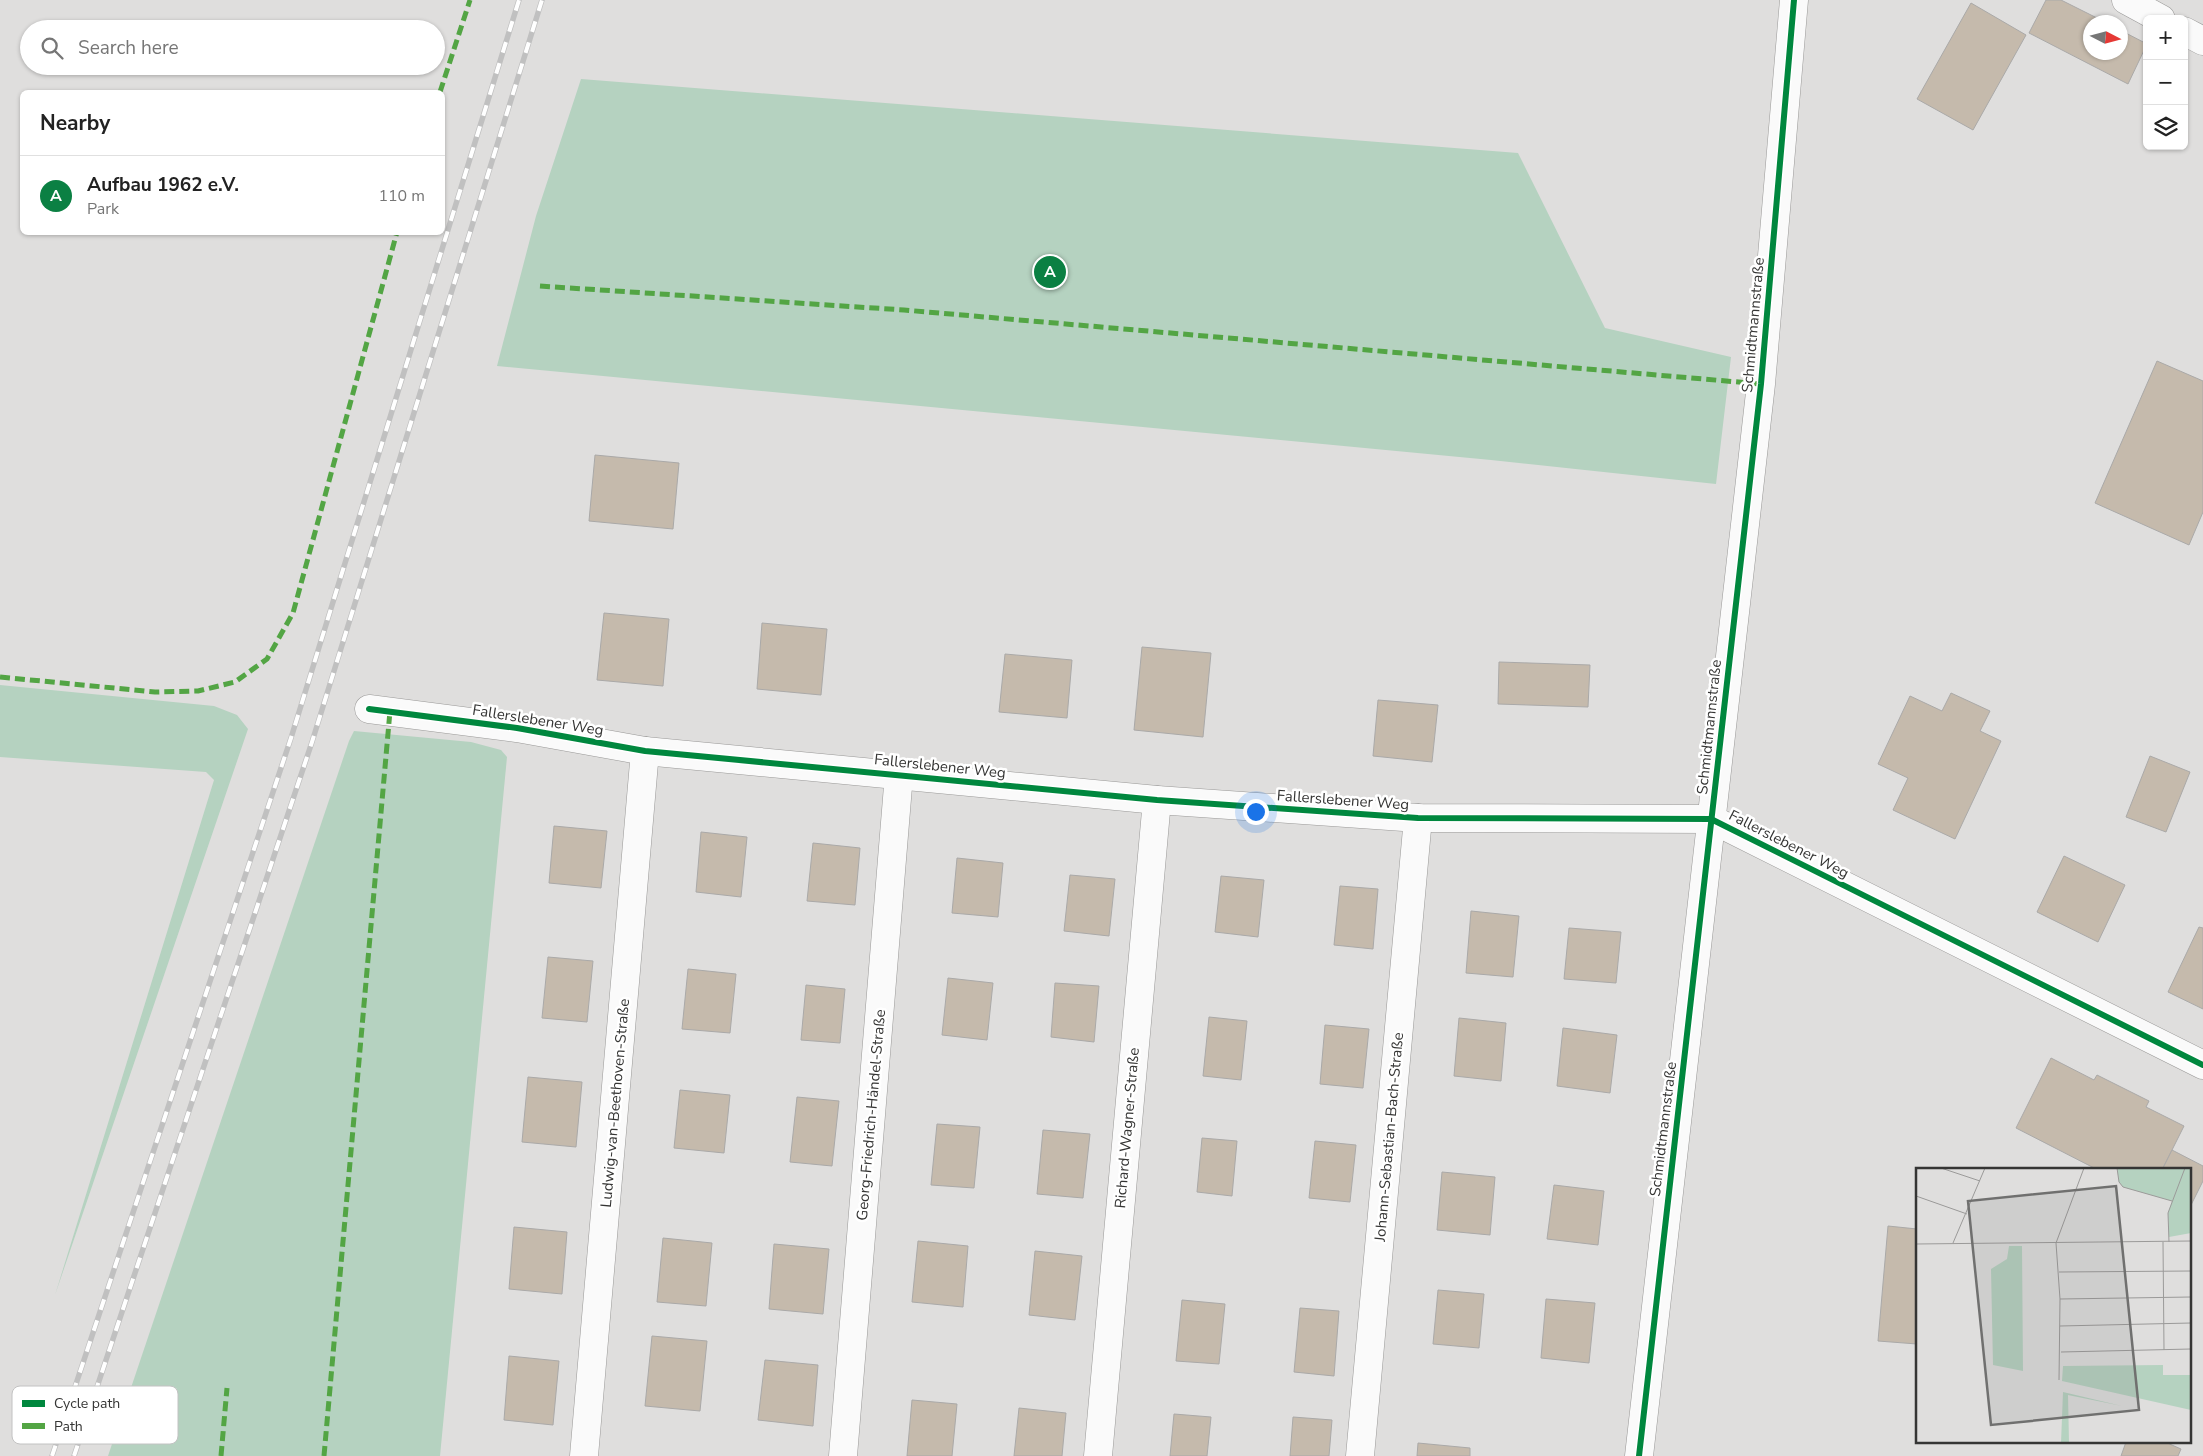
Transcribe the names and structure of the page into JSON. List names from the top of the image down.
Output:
{
  "streets": {
    "street": [
      "Schmidtmannstraße",
      "Fallerslebener Weg",
      "Ludwig-van-Beethoven-Straße",
      "Georg-Friedrich-Händel-Straße",
      "Richard-Wagner-Straße",
      "Johann-Sebastian-Bach-Straße"
    ]
  },
  "crossings": [
    ["Schmidtmannstraße", "Fallerslebener Weg"],
    ["Fallerslebener Weg", "Ludwig-van-Beethoven-Straße"],
    ["Fallerslebener Weg", "Georg-Friedrich-Händel-Straße"],
    ["Fallerslebener Weg", "Richard-Wagner-Straße"],
    ["Fallerslebener Weg", "Johann-Sebastian-Bach-Straße"]
  ],
  "legend": ["Cycle path", "Path"],
  "north": "right",
  "page": {
    "map_buttons": ["+", "−"],
    "search": "Search here",
    "heading": "Nearby",
    "list": [
      {
        "mark": "A",
        "name": "Aufbau 1962 e.V.",
        "note": "Park",
        "value": "110 m"
      }
    ],
    "pins": "A"
  }
}
